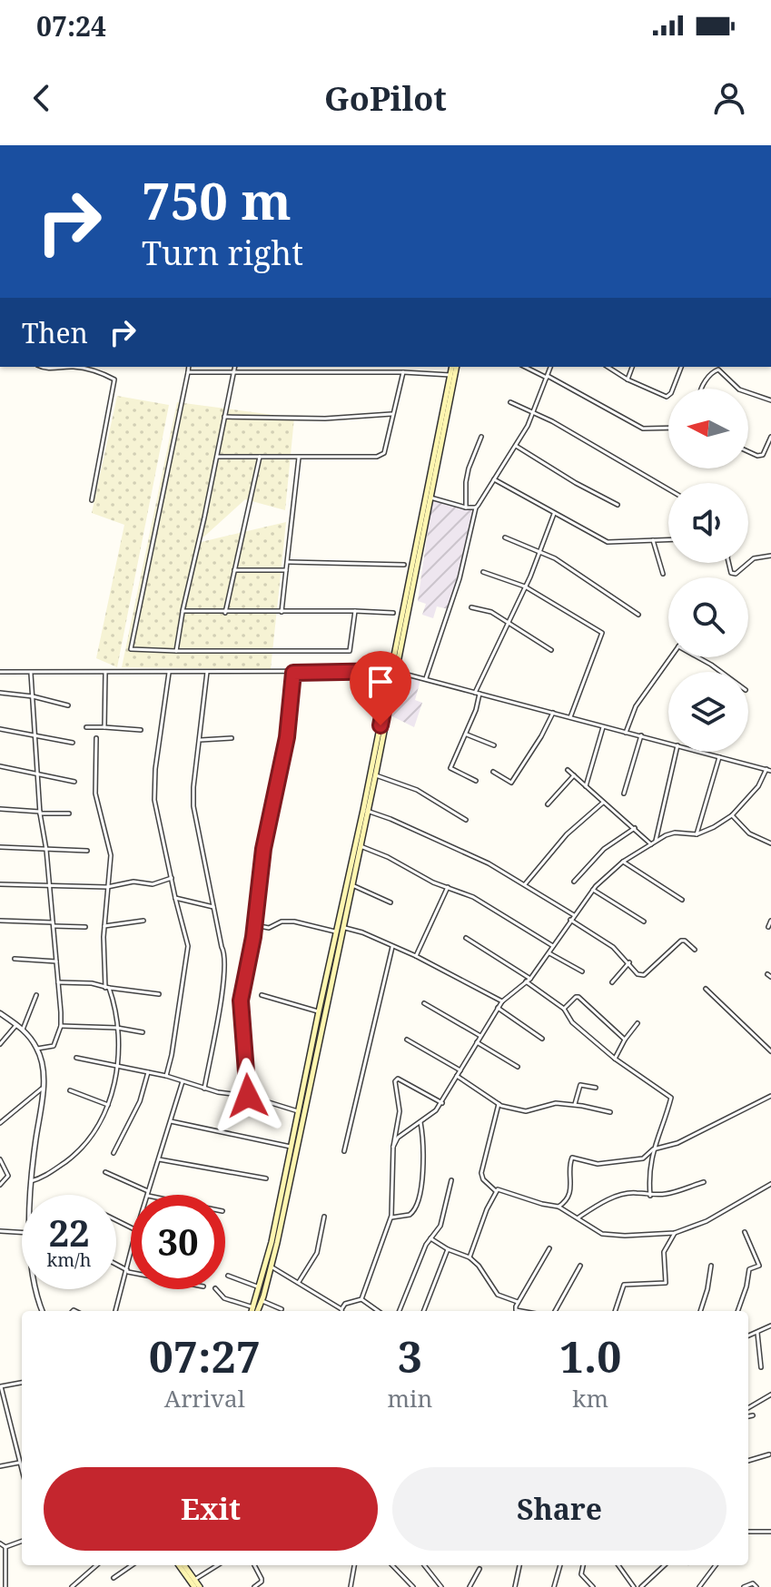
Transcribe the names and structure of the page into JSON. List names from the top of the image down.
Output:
{
  "north": "left",
  "page": {
    "status": "07:24",
    "header": "GoPilot",
    "turn": ["750 m", "Turn right"],
    "then": "Then",
    "speed": "22 km/h",
    "limit": "30",
    "eta": [
      "07:27",
      "Arrival",
      "3",
      "min",
      "1.0",
      "km"
    ],
    "buttons": ["Exit", "Share"]
  }
}
